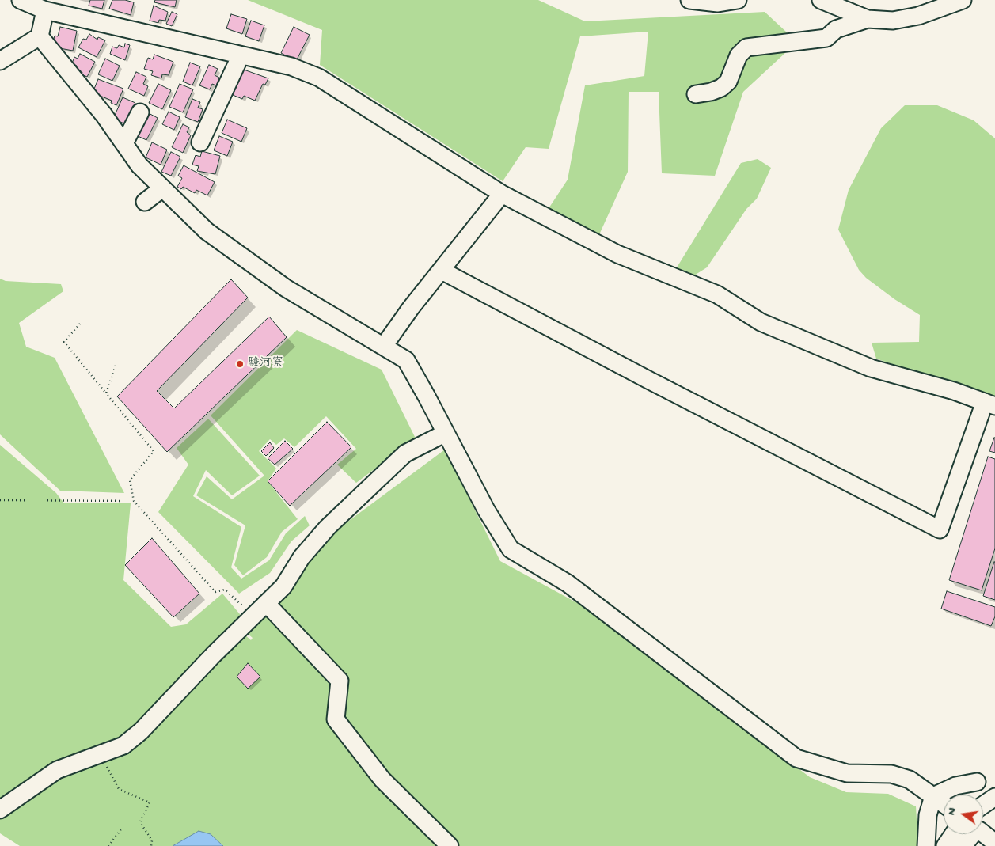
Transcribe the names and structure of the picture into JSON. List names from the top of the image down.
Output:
{
  "places": ["駿河寮"],
  "north": "left"
}
